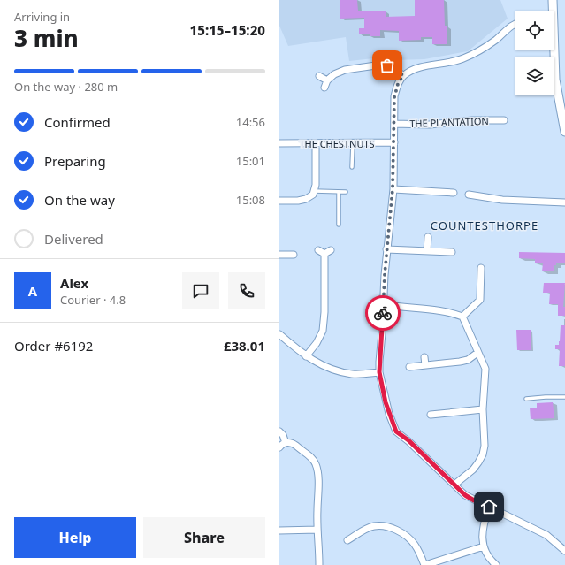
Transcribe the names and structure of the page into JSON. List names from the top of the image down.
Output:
{
  "streets": {
    "street": ["THE PLANTATION", "THE CHESTNUTS"]
  },
  "districts": ["COUNTESTHORPE"],
  "page": {
    "heading": ["3 min", "Arriving in", "15:15–15:20"],
    "panel": [
      "Alex",
      "Courier · 4.8",
      "Order #6192",
      "£38.01"
    ],
    "bar": "On the way · 280 m",
    "list": [
      ["Confirmed", "14:56"],
      ["Preparing", "15:01"],
      ["On the way", "15:08"],
      "Delivered"
    ],
    "round": "A",
    "buttons": ["Help", "Share"]
  }
}
